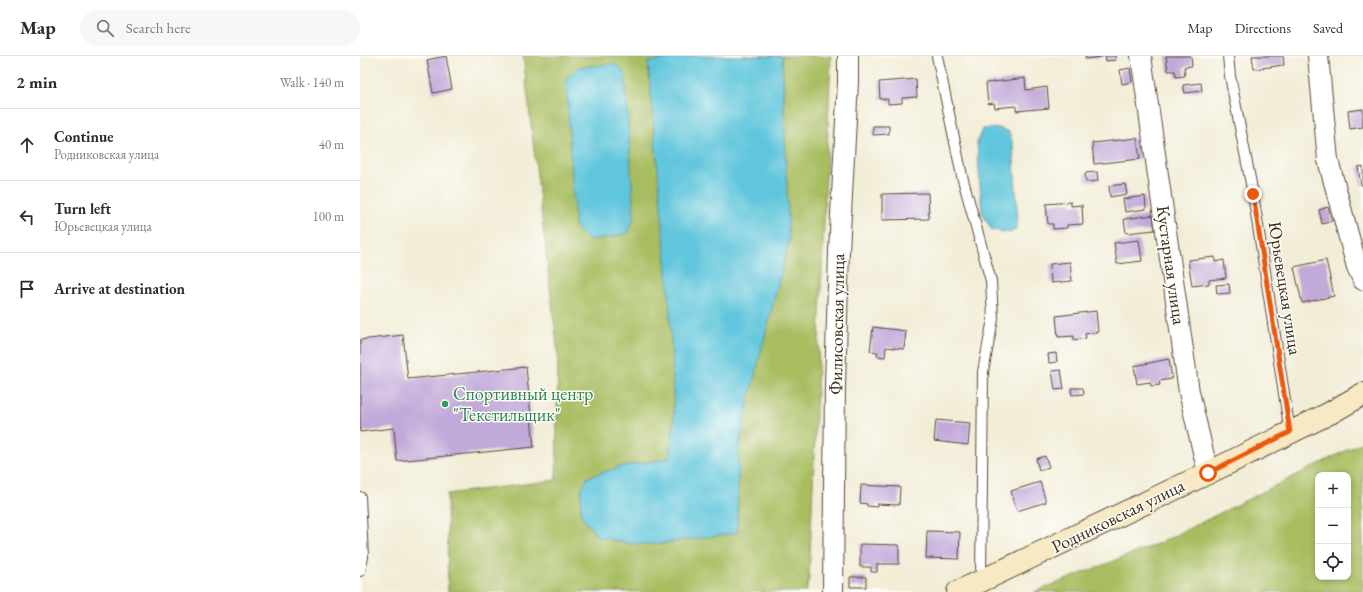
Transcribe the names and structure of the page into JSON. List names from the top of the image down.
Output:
{
  "streets": {
    "main road": ["Родниковская улица"],
    "street": ["Кустарная улица", "Филисовская улица"],
    "lane": ["Юрьевецкая улица"]
  },
  "crossings": [
    ["Кустарная улица", "Родниковская улица"],
    ["Юрьевецкая улица", "Родниковская улица"]
  ],
  "places": ["Спортивный центр \"Текстильщик\""],
  "page": {
    "header": "Map",
    "search": "Search here",
    "nav": ["Map", "Directions", "Saved"],
    "heading": ["2 min", "Walk · 140 m"],
    "list": [
      ["Continue", "Родниковская улица", "40 m"],
      ["Turn left", "Юрьевецкая улица", "100 m"],
      "Arrive at destination"
    ],
    "map_buttons": ["+", "−"]
  }
}
